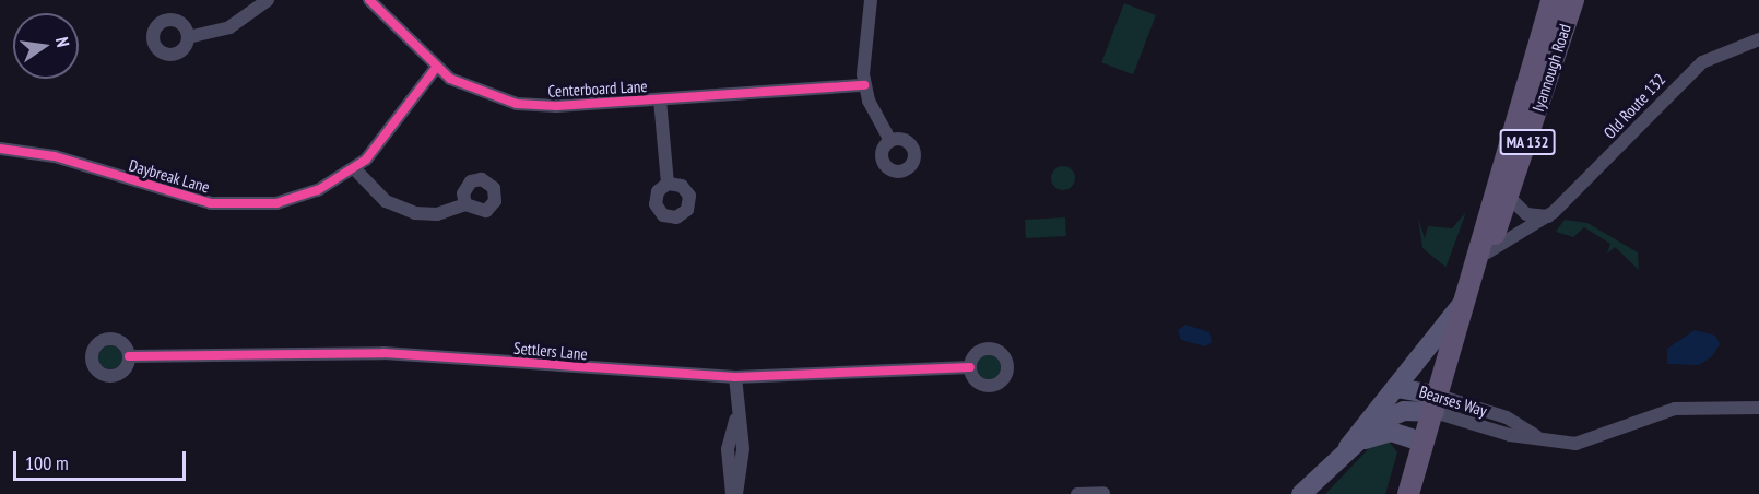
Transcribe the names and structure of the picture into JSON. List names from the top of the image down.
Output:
{
  "streets": {
    "main road": ["Iyannough Road", "MA 132", "Bearses Way"],
    "street": [
      "Centerboard Lane",
      "Old Route 132",
      "Daybreak Lane",
      "Settlers Lane"
    ]
  },
  "crossings": [
    ["Iyannough Road", "Old Route 132"],
    ["Iyannough Road", "Bearses Way"],
    ["Centerboard Lane", "Daybreak Lane"]
  ],
  "scale_bar": "100 m",
  "north": "right"
}
